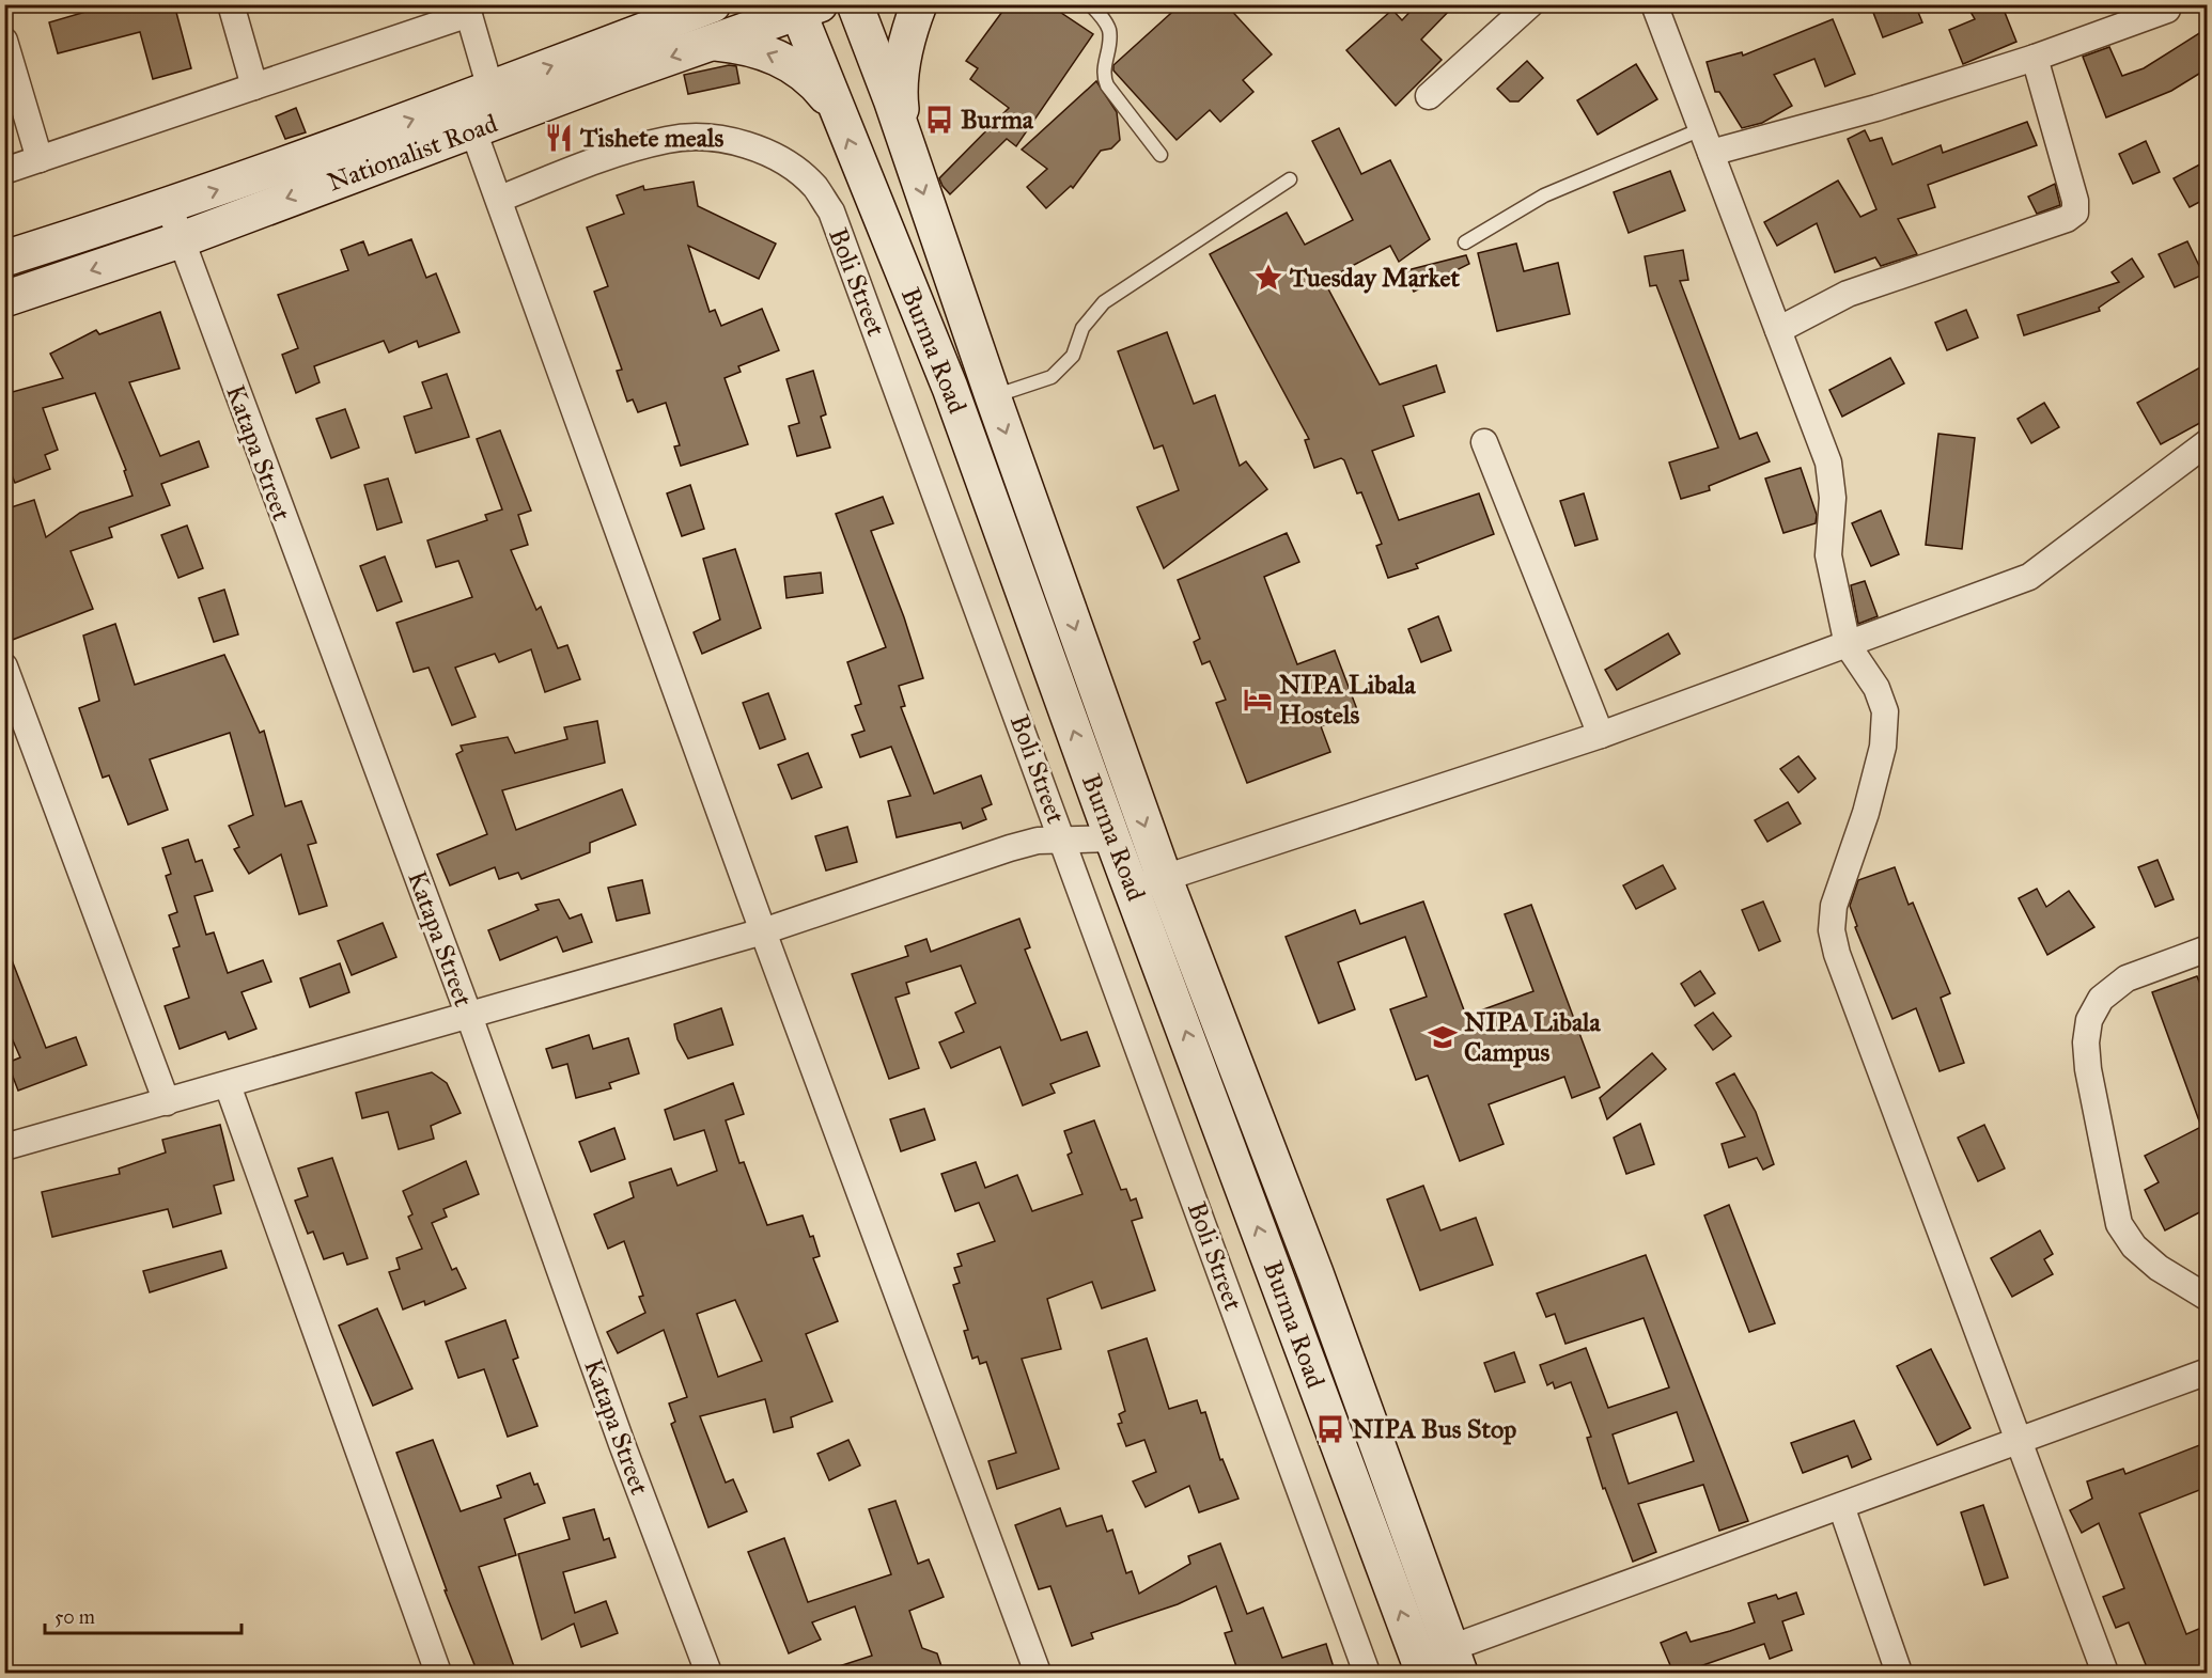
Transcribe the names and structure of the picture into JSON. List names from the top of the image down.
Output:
{
  "streets": {
    "main road": ["Nationalist Road", "Burma Road"],
    "street": ["Boli Street", "Katapa Street"]
  },
  "crossings": [
    ["Nationalist Road", "Burma Road"],
    ["Nationalist Road", "Katapa Street"]
  ],
  "places": {
    "bus stop": ["Burma", "NIPA Bus Stop"],
    "restaurant": ["Tishete meals"],
    "place": ["Tuesday Market"],
    "hotel": ["NIPA Libala Hostels"],
    "school or university": ["NIPA Libala Campus"]
  },
  "scale_bar": "50 m"
}
